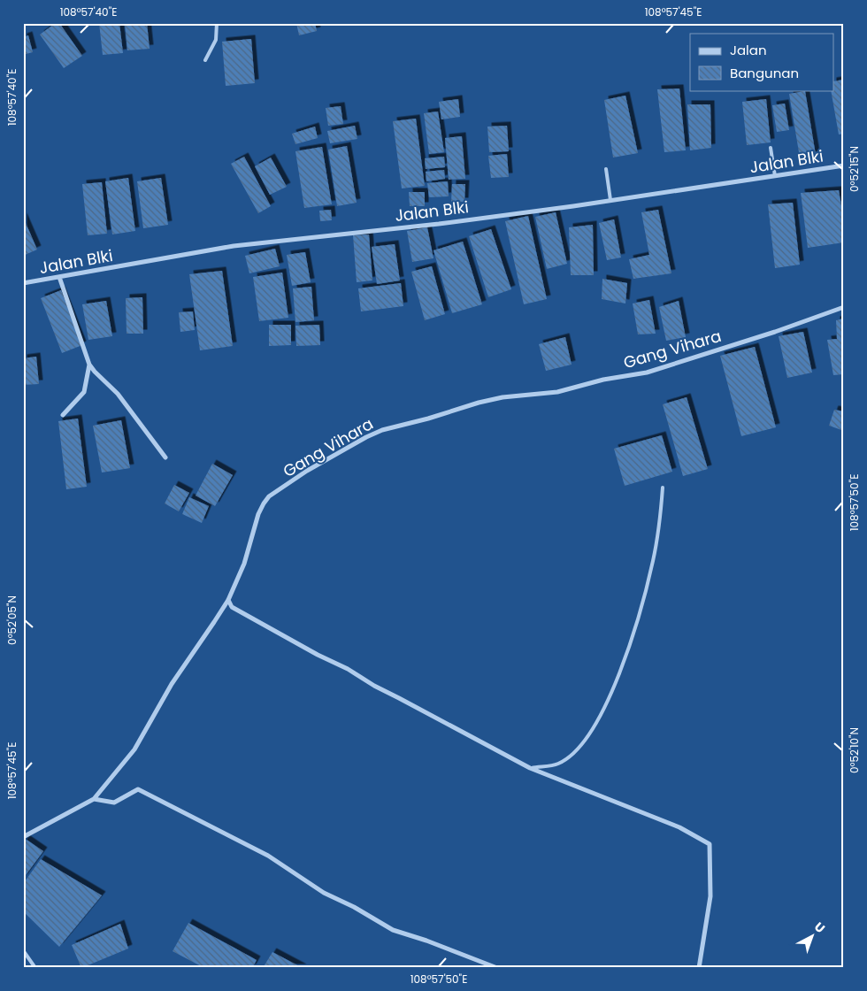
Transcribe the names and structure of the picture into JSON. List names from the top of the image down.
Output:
{
  "streets": {
    "street": ["Jalan Blki", "Gang Vihara"]
  },
  "legend": ["Jalan", "Bangunan"],
  "north": "top right",
  "coordinates": [
    "108°57'40\"E",
    "108°57'45\"E",
    "0°52'15\"N",
    "108°57'50\"E",
    "0°52'05\"N",
    "0°52'10\"N"
  ]
}
